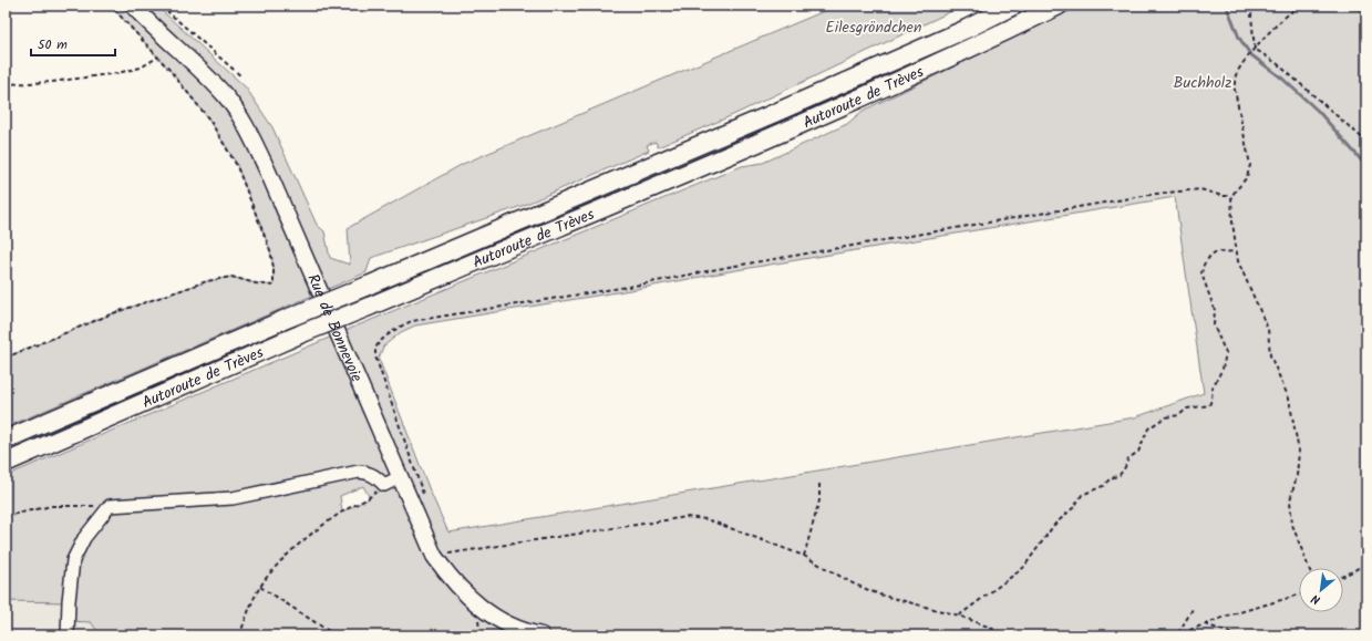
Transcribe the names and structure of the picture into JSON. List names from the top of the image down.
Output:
{
  "streets": {
    "highway": ["Autoroute de Trèves"],
    "main road": ["Rue de Bonnevoie"]
  },
  "parks": ["Eilesgröndchen", "Buchholz"],
  "scale_bar": "50 m",
  "north": "bottom left"
}
